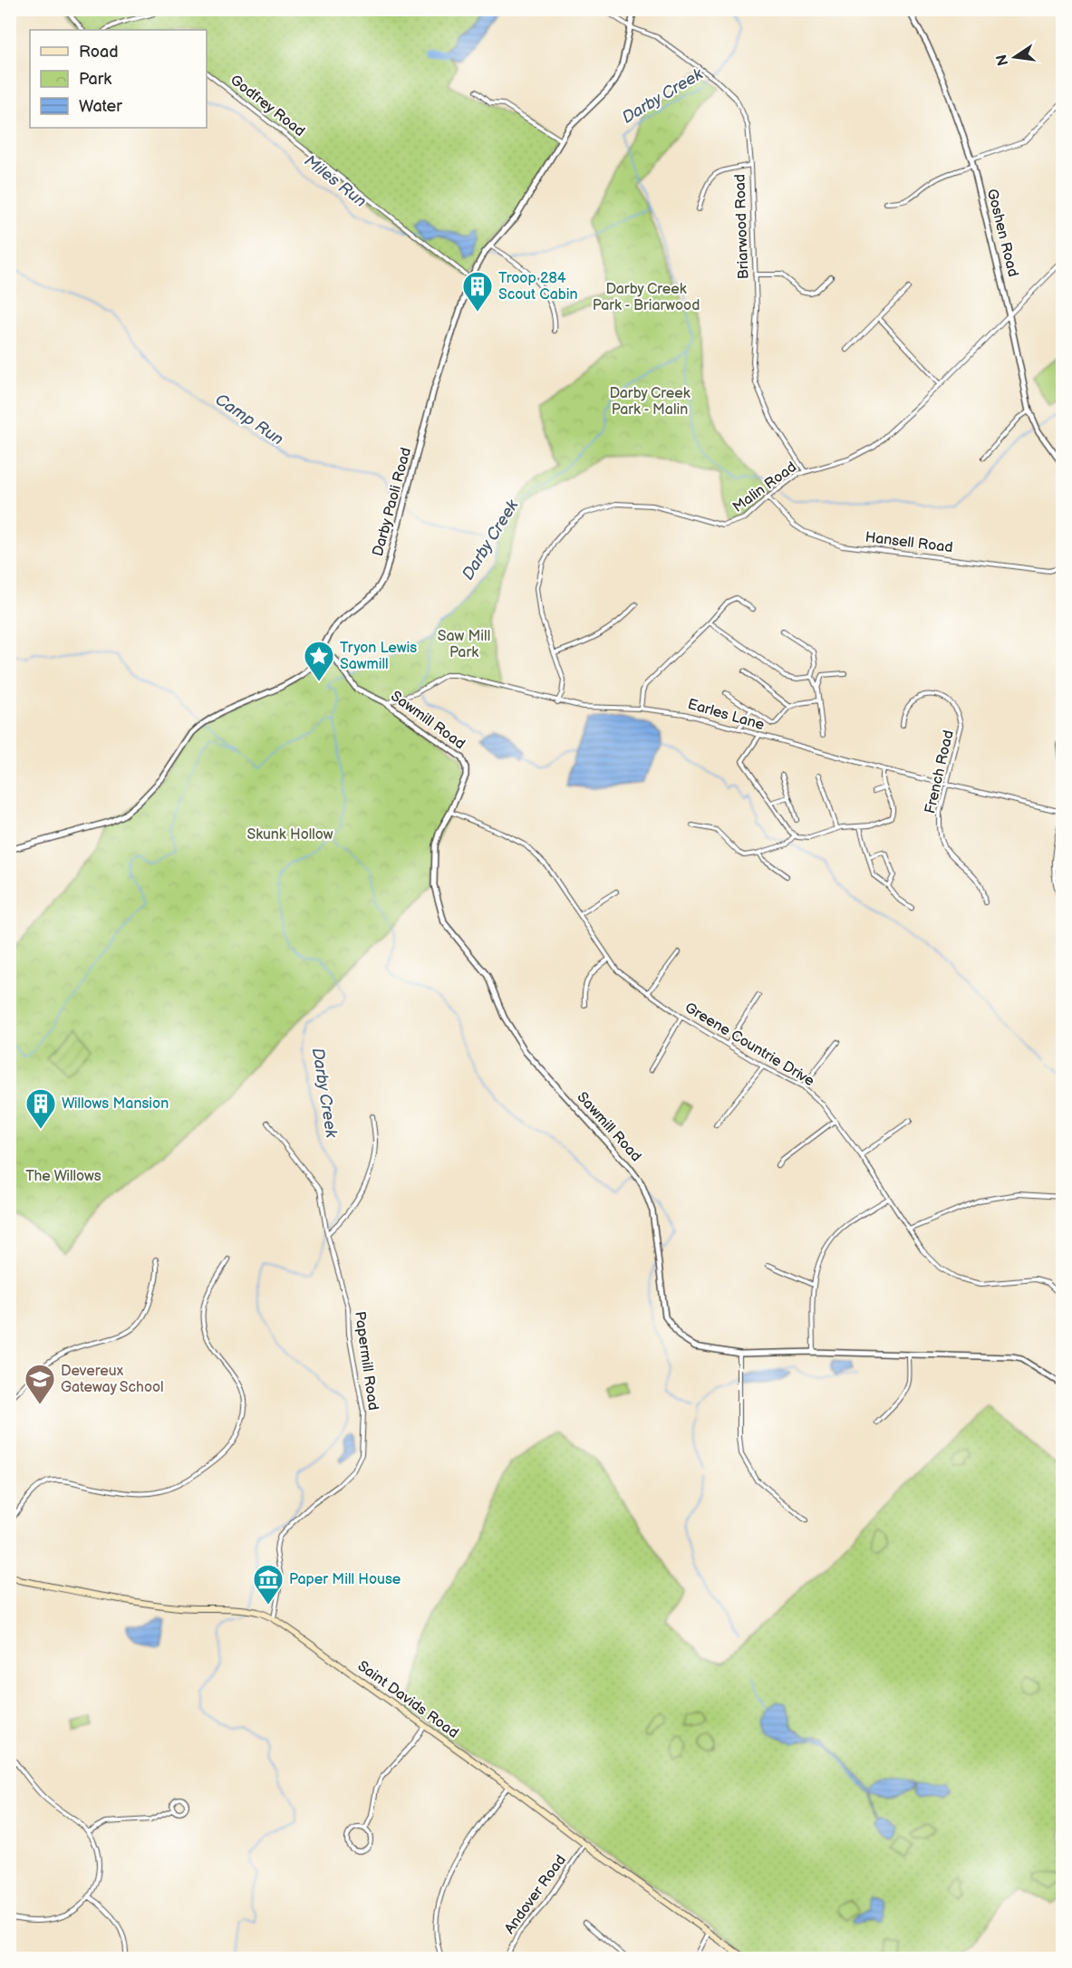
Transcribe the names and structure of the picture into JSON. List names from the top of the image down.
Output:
{
  "streets": {
    "main road": ["Saint Davids Road"],
    "street": [
      "Godfrey Road",
      "Briarwood Road",
      "Goshen Road",
      "Malin Road",
      "Darby Paoli Road",
      "Hansell Road",
      "Earles Lane",
      "Sawmill Road",
      "French Road",
      "Greene Countrie Drive",
      "Papermill Road",
      "Andover Road"
    ]
  },
  "crossings": [
    ["Godfrey Road", "Darby Paoli Road"],
    ["Briarwood Road", "Malin Road"],
    ["Briarwood Road", "Darby Paoli Road"],
    ["Goshen Road", "Malin Road"],
    ["Malin Road", "Hansell Road"],
    ["Malin Road", "Earles Lane"],
    ["Darby Paoli Road", "Sawmill Road"],
    ["Earles Lane", "Sawmill Road"],
    ["Earles Lane", "French Road"],
    ["Sawmill Road", "Greene Countrie Drive"],
    ["Papermill Road", "Saint Davids Road"],
    ["Saint Davids Road", "Andover Road"]
  ],
  "water": ["Darby Creek", "Miles Run", "Camp Run"],
  "parks": [
    "Darby Creek Park - Briarwood",
    "Darby Creek Park - Malin",
    "Saw Mill Park",
    "Skunk Hollow",
    "The Willows"
  ],
  "places": {
    "building": ["Troop 284 Scout Cabin", "Willows Mansion"],
    "place": ["Tryon Lewis Sawmill"],
    "school or university": ["Devereux Gateway School"],
    "museum": ["Paper Mill House"]
  },
  "legend": ["Road", "Park", "Water"],
  "north": "left"
}
